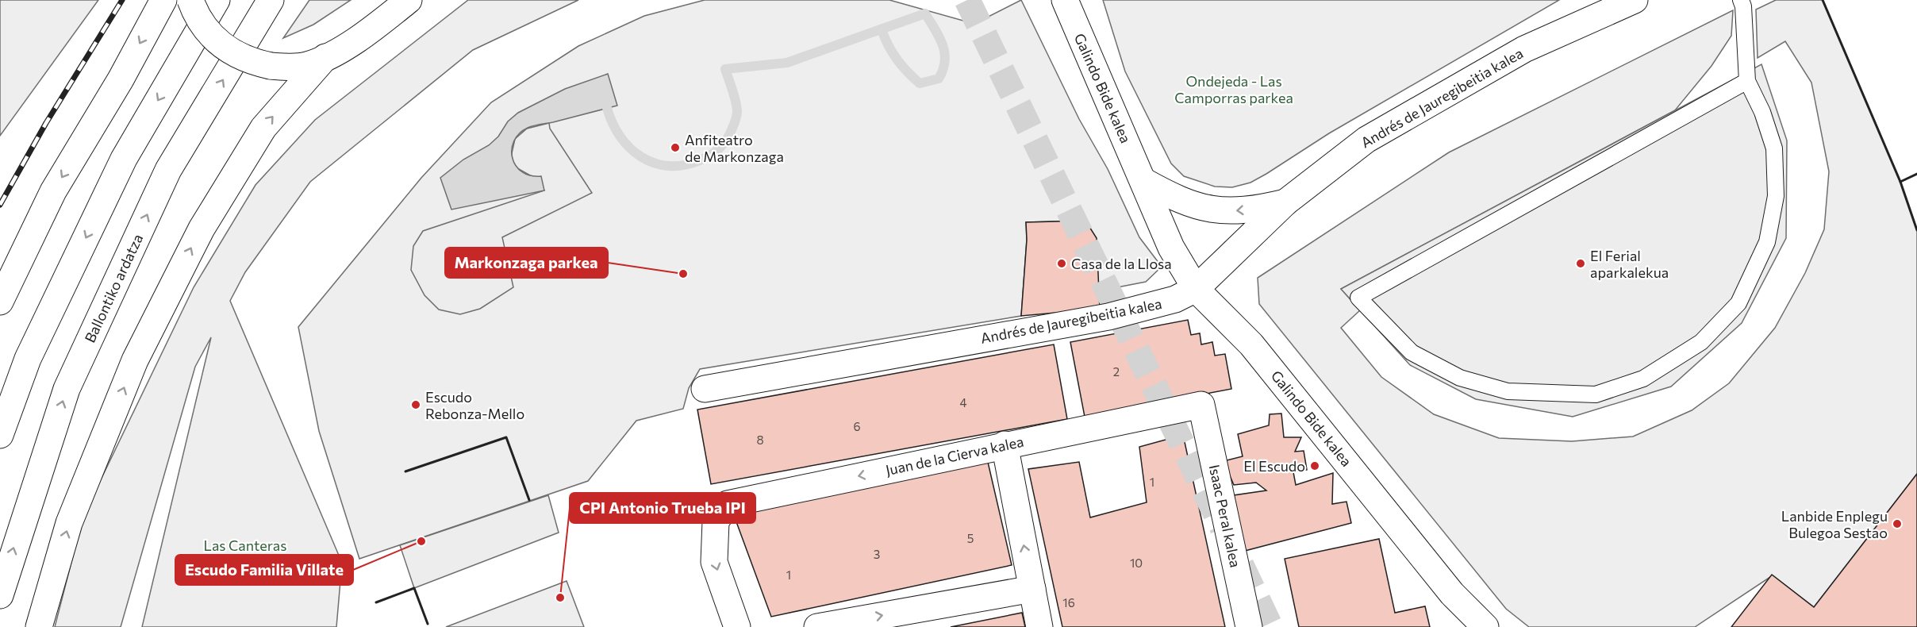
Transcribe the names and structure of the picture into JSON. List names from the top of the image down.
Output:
{
  "streets": {
    "street": [
      "Galindo Bide kalea",
      "Andrés de Jauregibeitia kalea",
      "Ballontiko ardatza",
      "Juan de la Cierva kalea",
      "Isaac Peral kalea"
    ]
  },
  "crossings": [
    ["Galindo Bide kalea", "Andrés de Jauregibeitia kalea"],
    ["Juan de la Cierva kalea", "Isaac Peral kalea"]
  ],
  "parks": ["Ondejeda - Las Camporras parkea", "Las Canteras"],
  "places": [
    "Anfiteatro de Markonzaga",
    "Casa de la Llosa",
    "El Ferial aparkalekua",
    "Markonzaga parkea",
    "Escudo Rebonza-Mello",
    "El Escudo",
    "Lanbide Enplegu Bulegoa Sestao",
    "Escudo Familia Villate",
    "CPI Antonio Trueba IPI"
  ],
  "house_numbers": [
    "2",
    "4",
    "6",
    "8",
    "1",
    "5",
    "3",
    "10",
    "1",
    "16"
  ]
}
